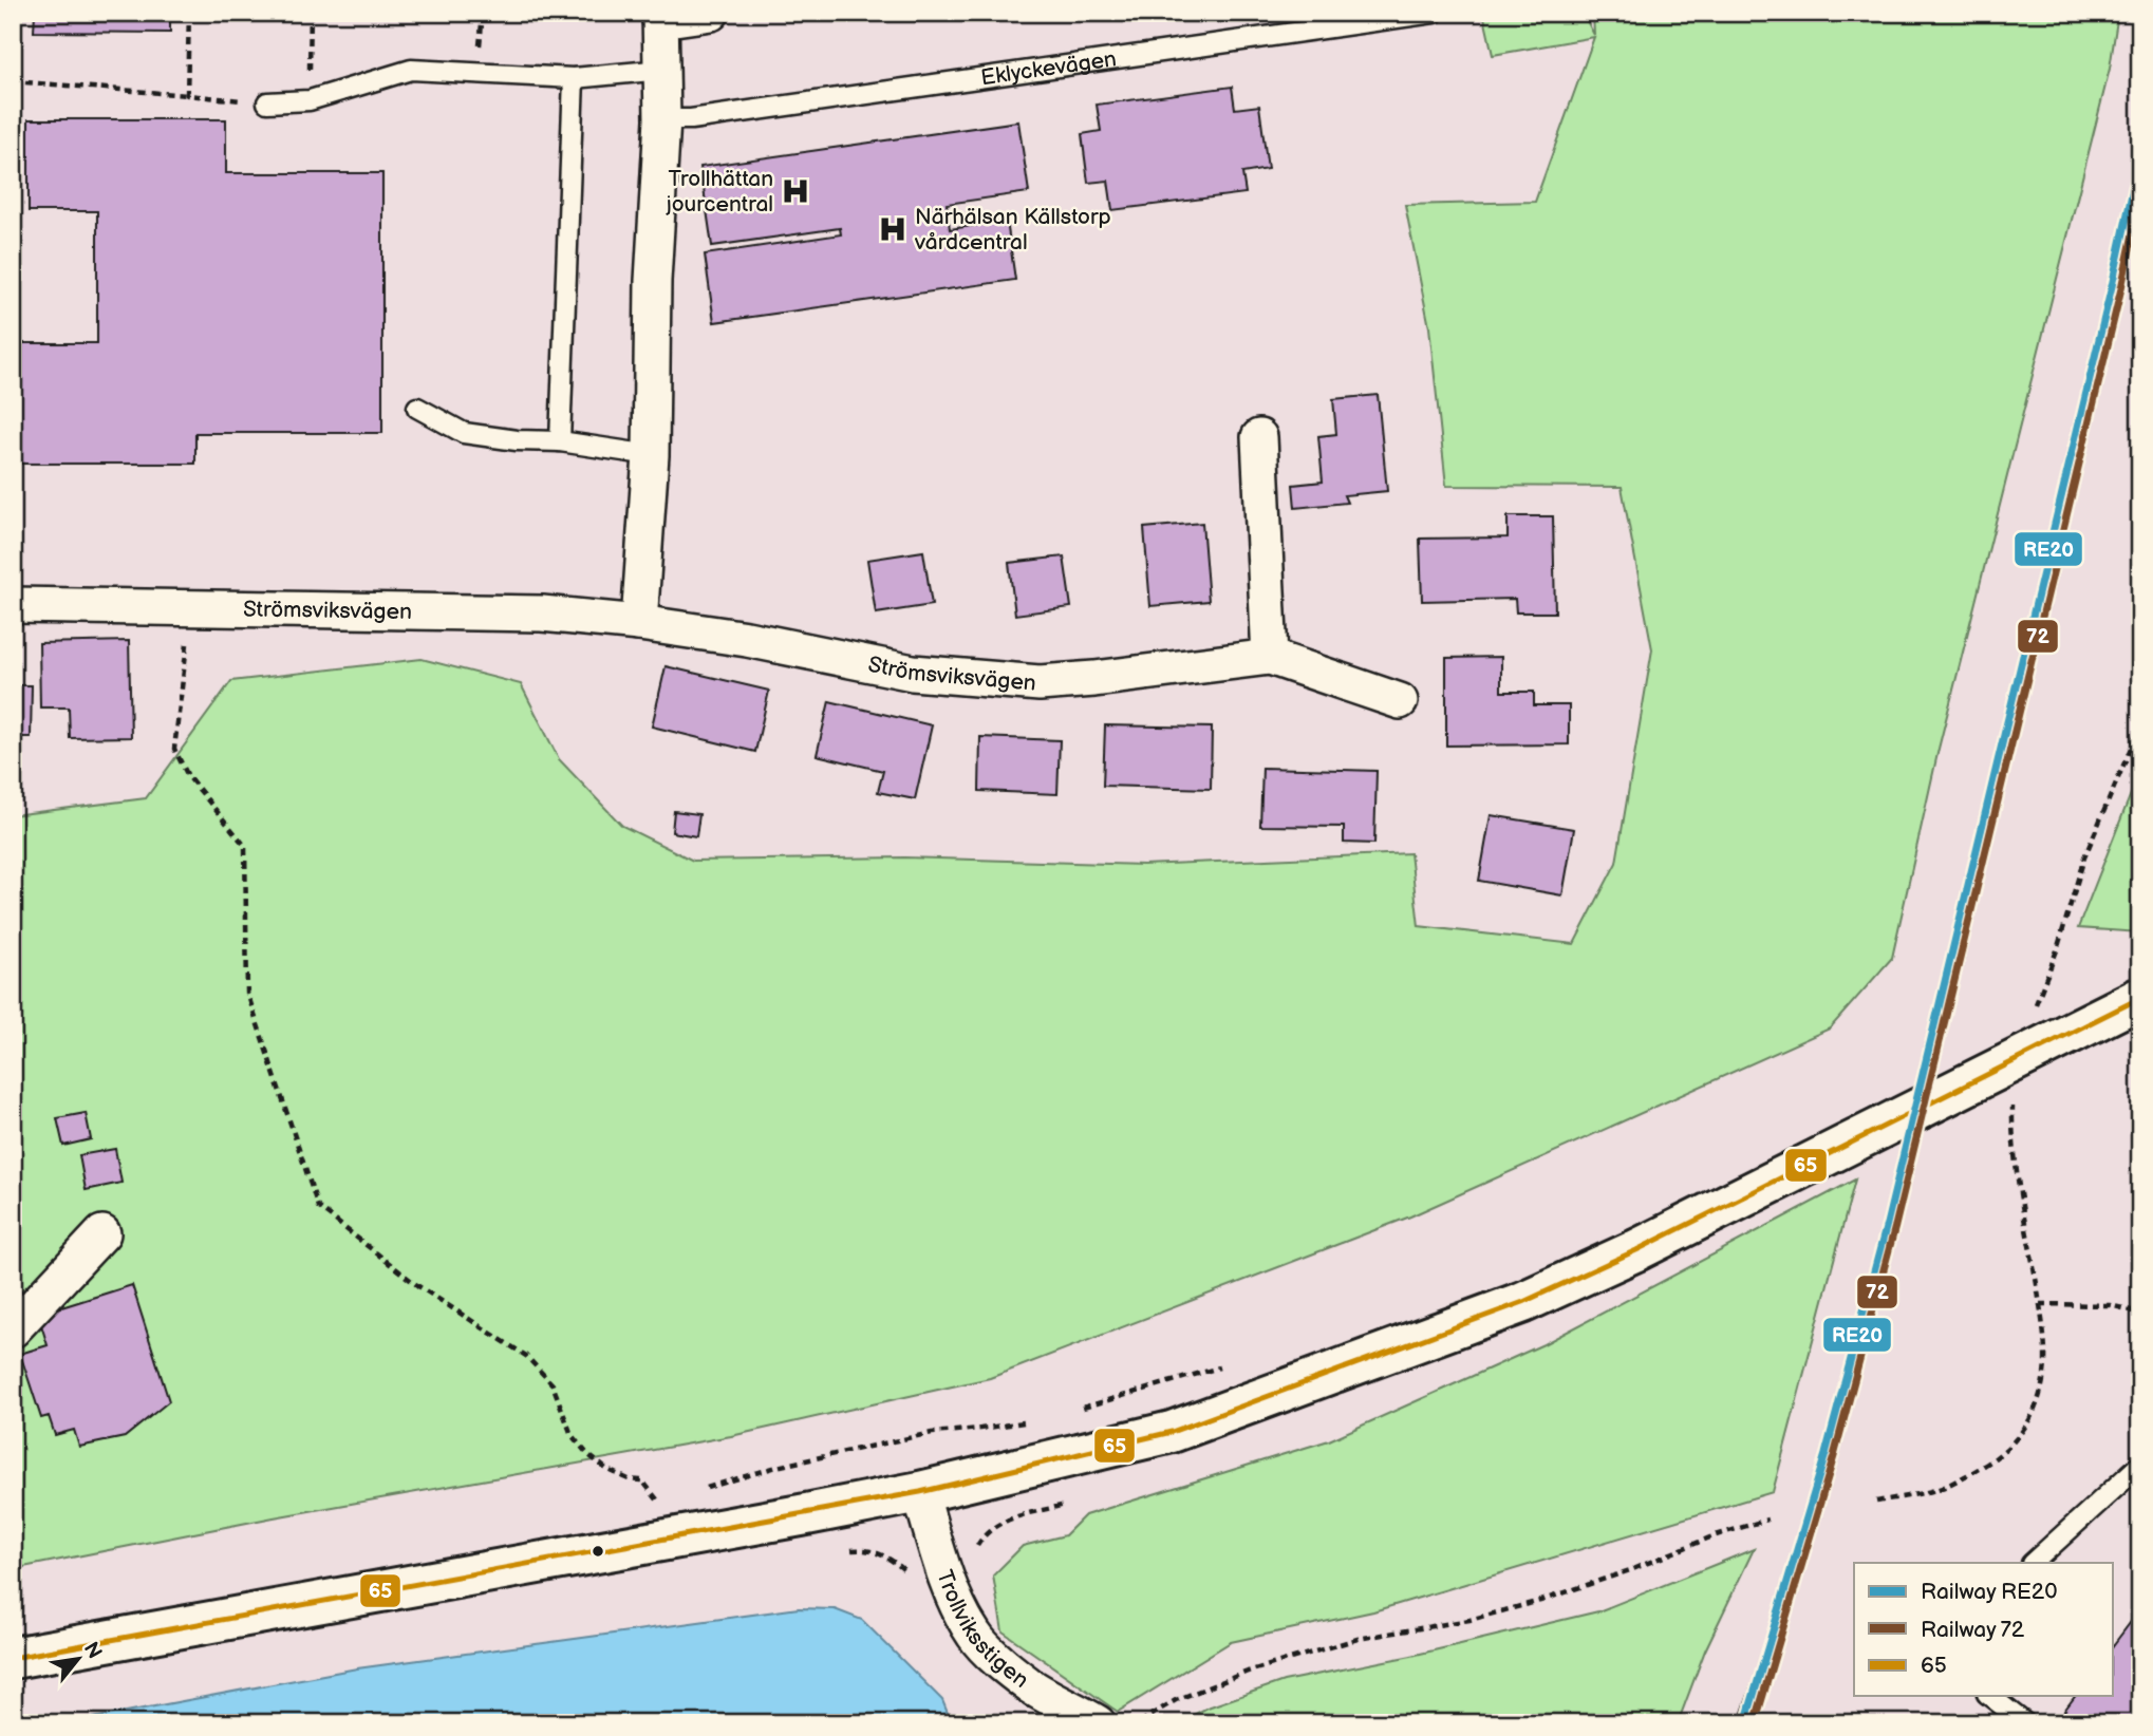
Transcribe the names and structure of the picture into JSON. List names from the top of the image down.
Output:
{
  "streets": {
    "street": ["Strömsviksvägen", "Trollviksstigen"],
    "lane": ["Eklyckevägen"]
  },
  "places": {
    "hospital": ["Trollhättan jourcentral", "Närhälsan Källstorp vårdcentral"]
  },
  "lines": ["rail line RE20", "rail line 72", "transit line 65"],
  "legend": ["Railway RE20", "Railway 72", "65"],
  "north": "top right"
}
